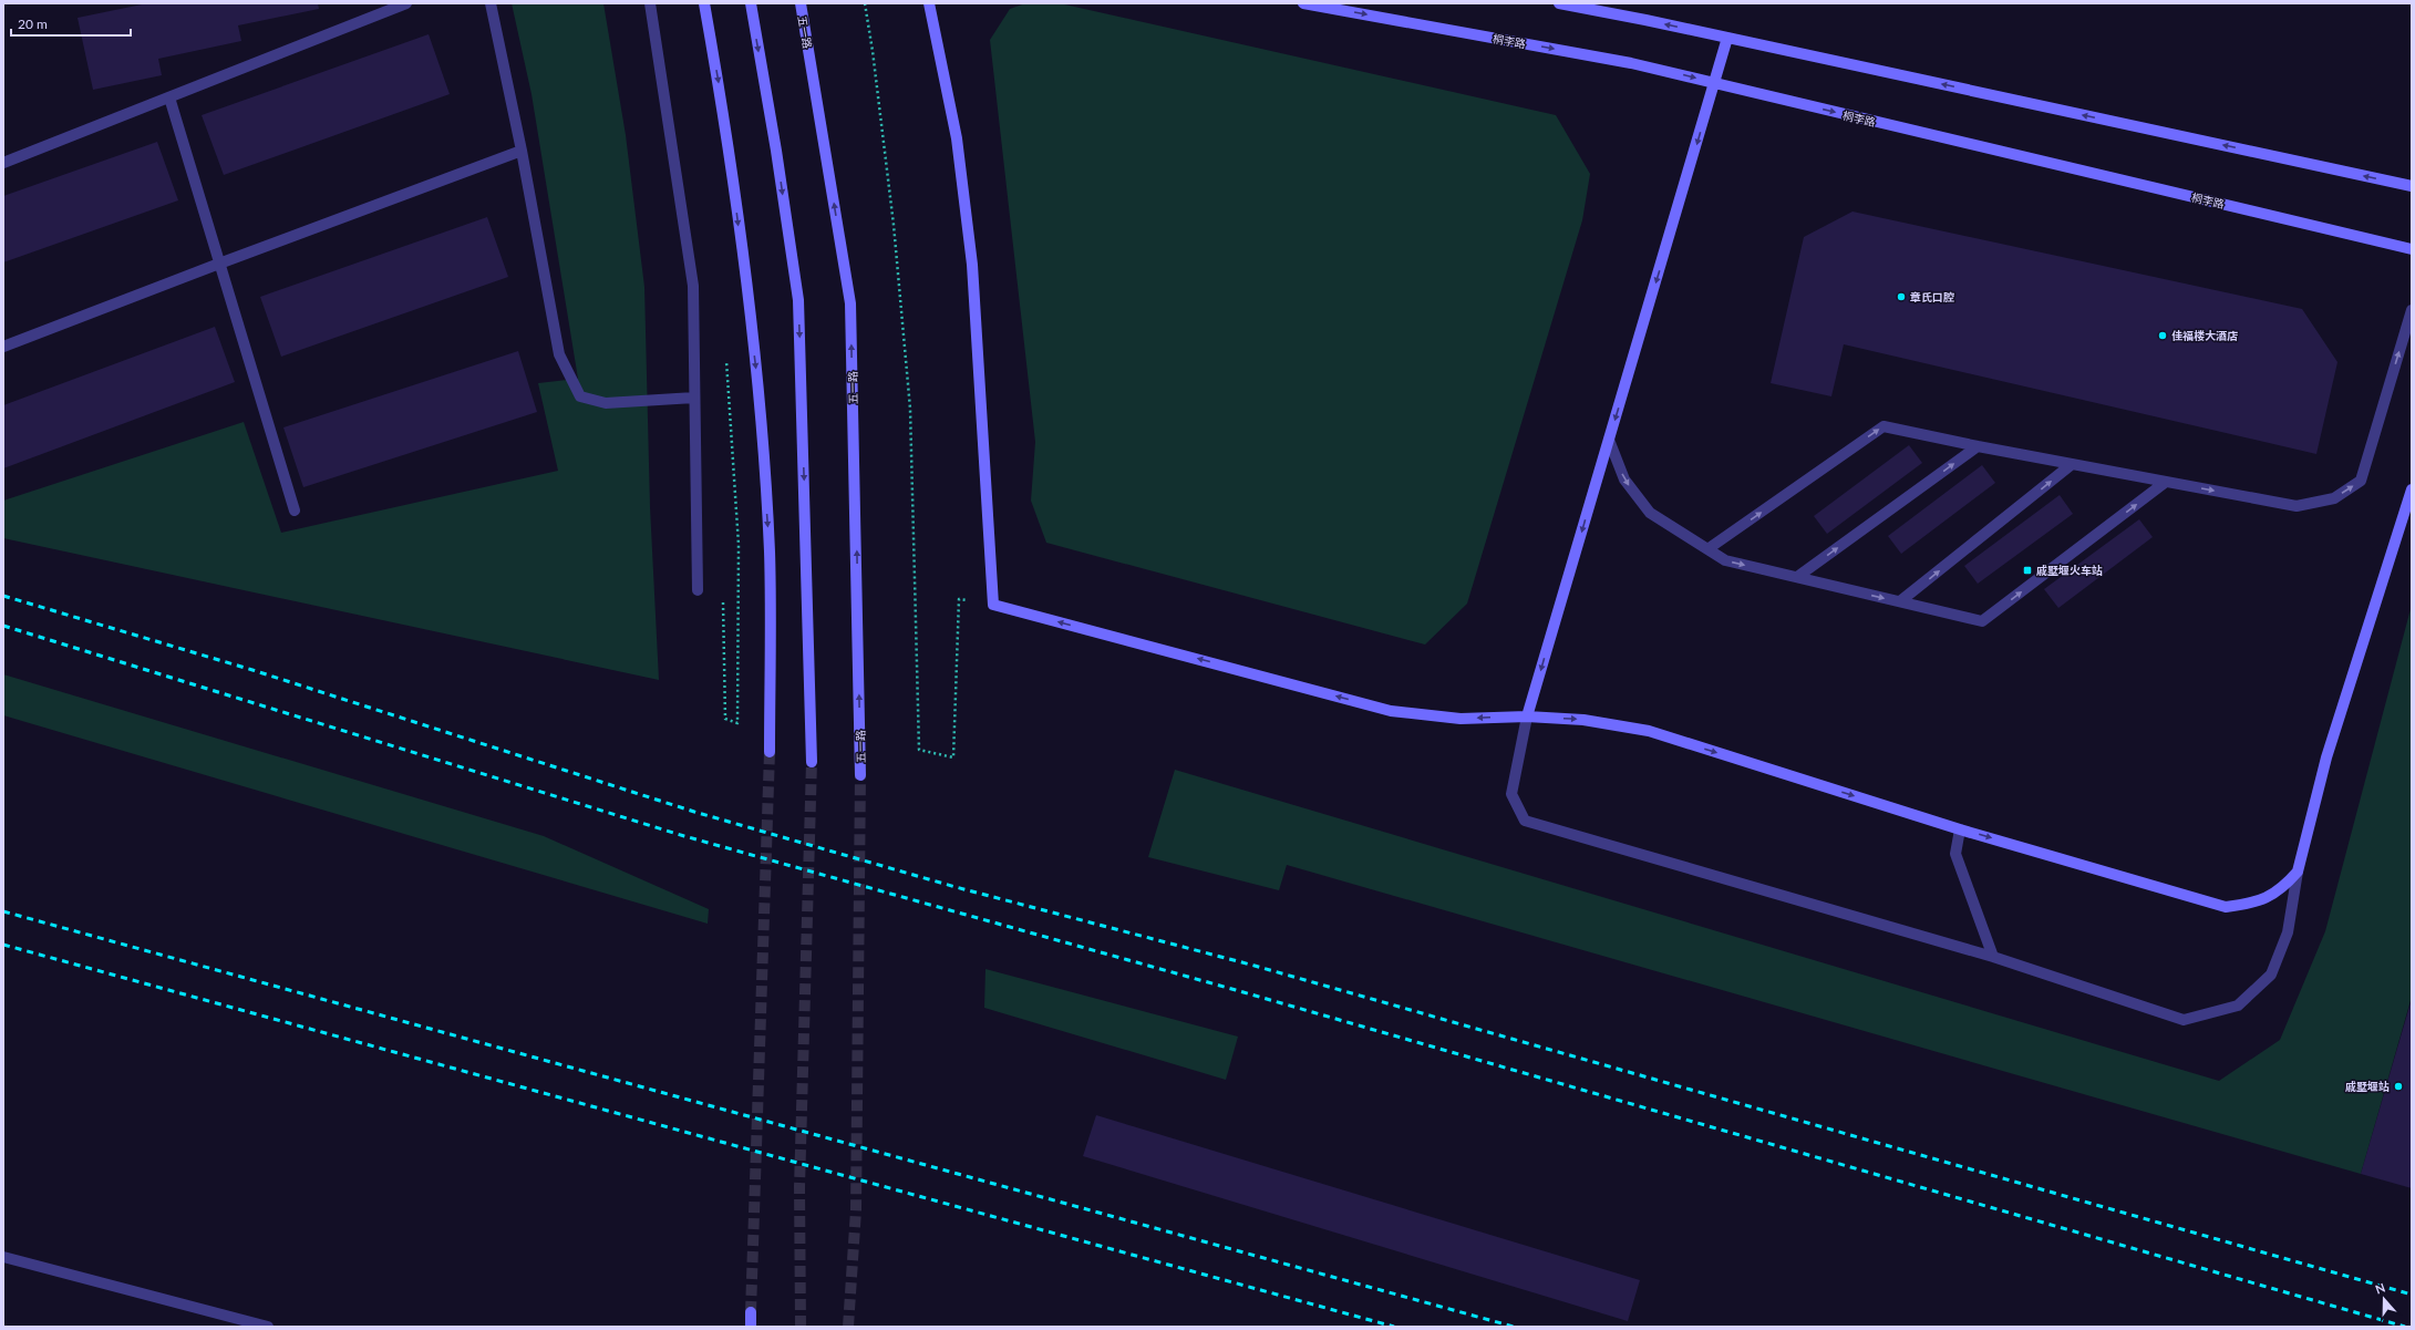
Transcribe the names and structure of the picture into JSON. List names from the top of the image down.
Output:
{
  "streets": {
    "street": ["五一路", "桐李路"]
  },
  "places": {
    "other": ["章氏口腔", "佳福楼大酒店", "戚墅堰站"],
    "transit": ["戚墅堰火车站"]
  },
  "scale_bar": "20 m",
  "north": "top"
}
